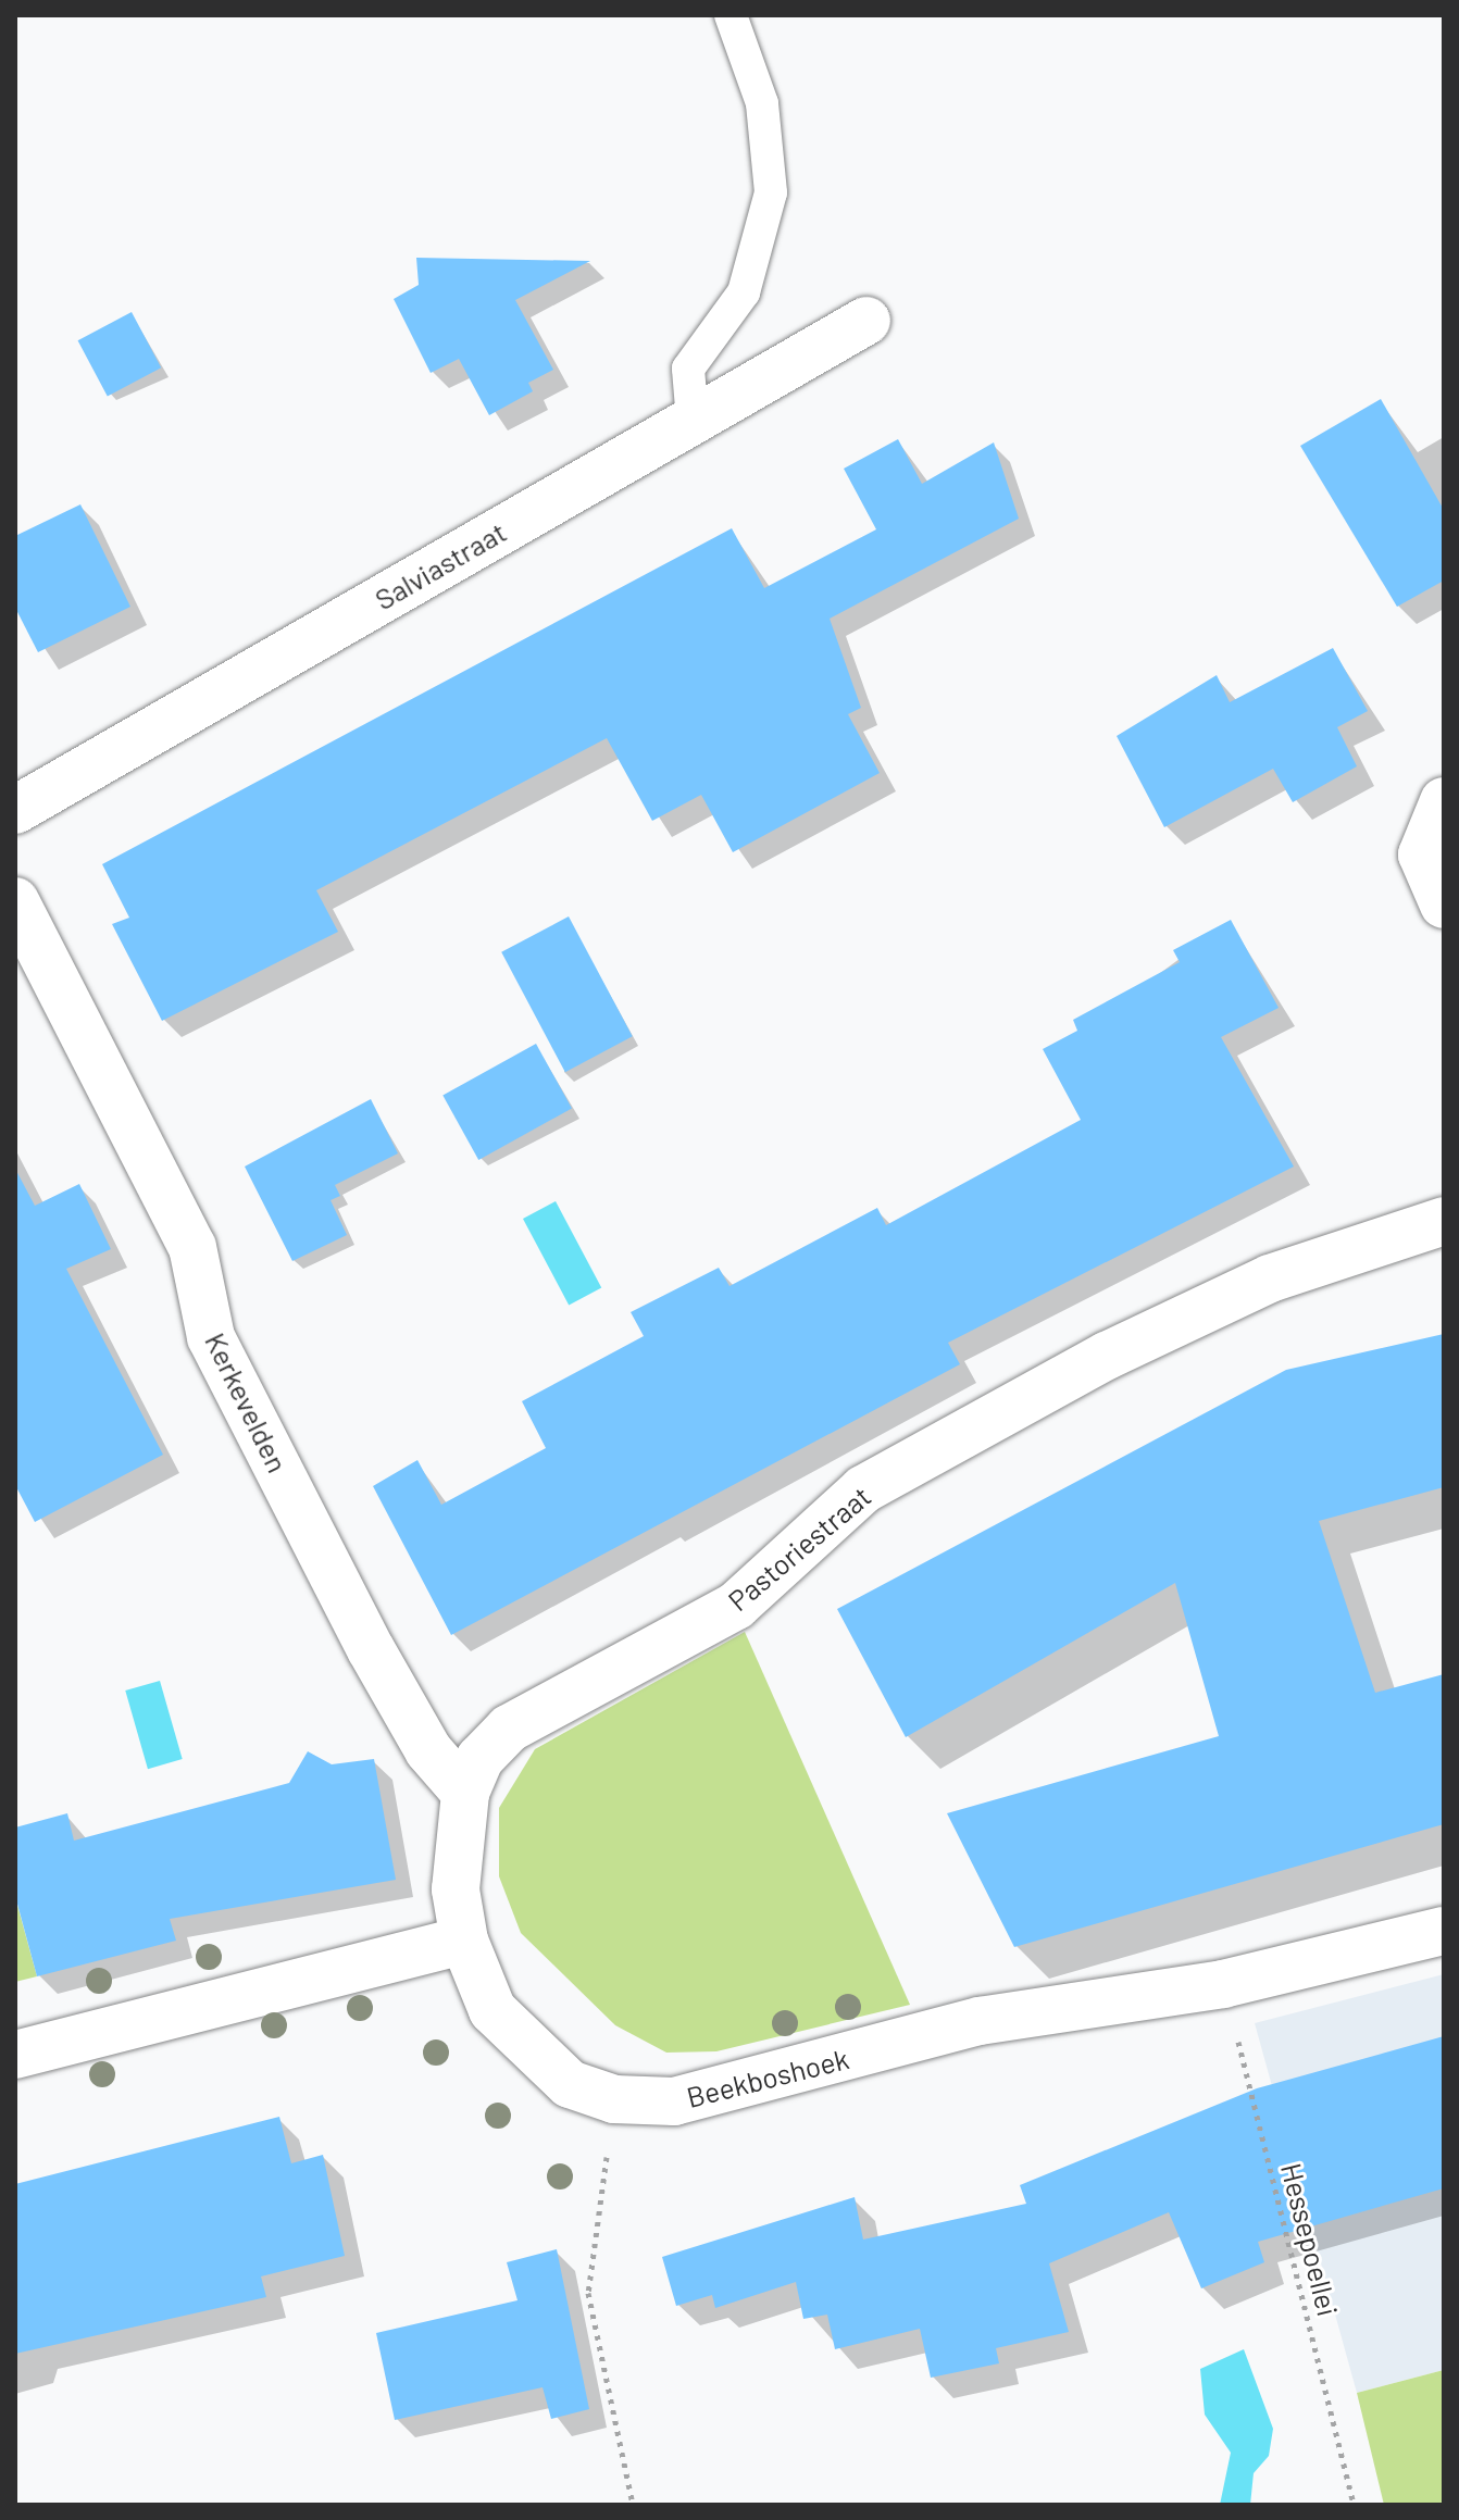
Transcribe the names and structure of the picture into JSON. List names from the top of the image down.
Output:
{
  "streets": {
    "street": [
      "Salviastraat",
      "Kerkevelden",
      "Pastoriestraat",
      "Beekboshoek"
    ],
    "path": ["Hessepoellei"]
  },
  "crossings": [
    ["Kerkevelden", "Pastoriestraat"],
    ["Pastoriestraat", "Beekboshoek"],
    ["Beekboshoek", "Hessepoellei"]
  ]
}
